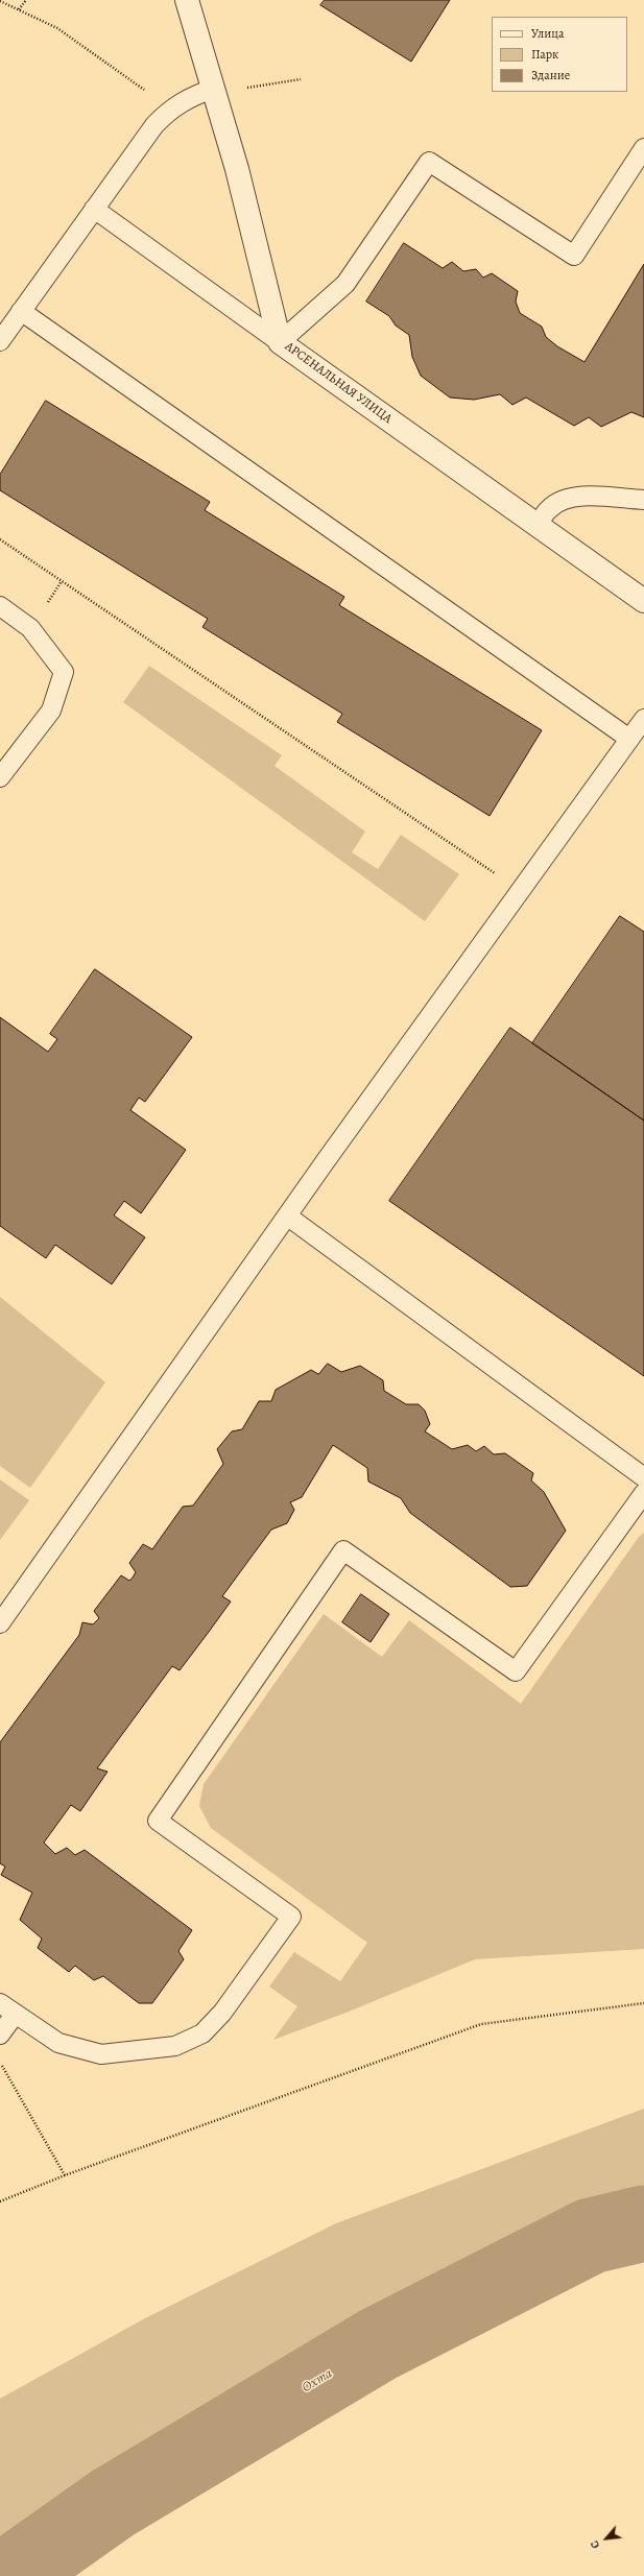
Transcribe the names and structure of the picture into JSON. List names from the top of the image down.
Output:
{
  "streets": {
    "street": ["АРСЕНАЛЬНАЯ УЛИЦА"]
  },
  "water": ["Охта"],
  "legend": ["Улица", "Парк", "Здание"],
  "north": "bottom left"
}
